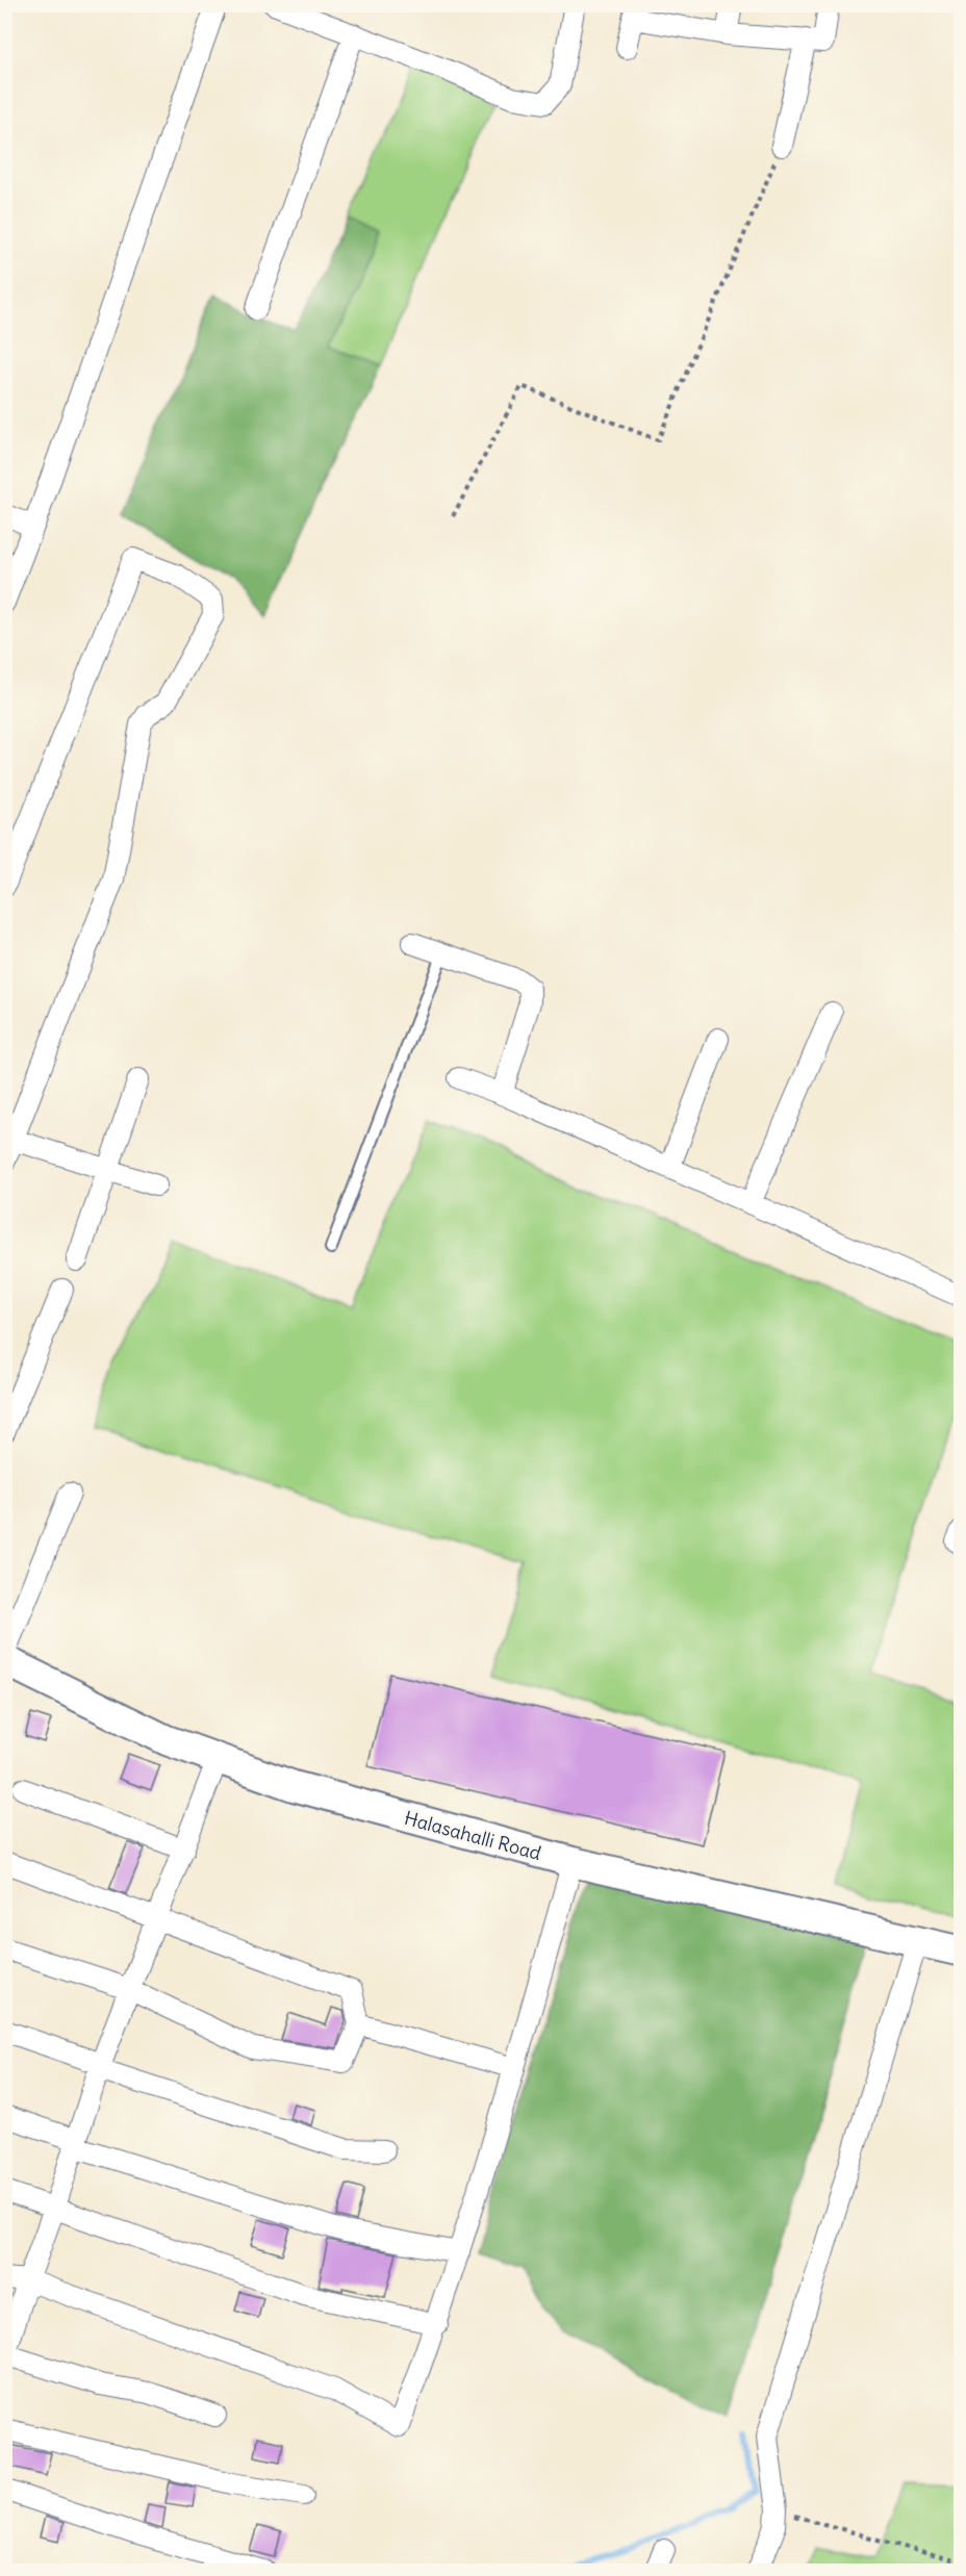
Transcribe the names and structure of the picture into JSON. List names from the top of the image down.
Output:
{
  "streets": {
    "main road": ["Halasahalli Road"]
  }
}
